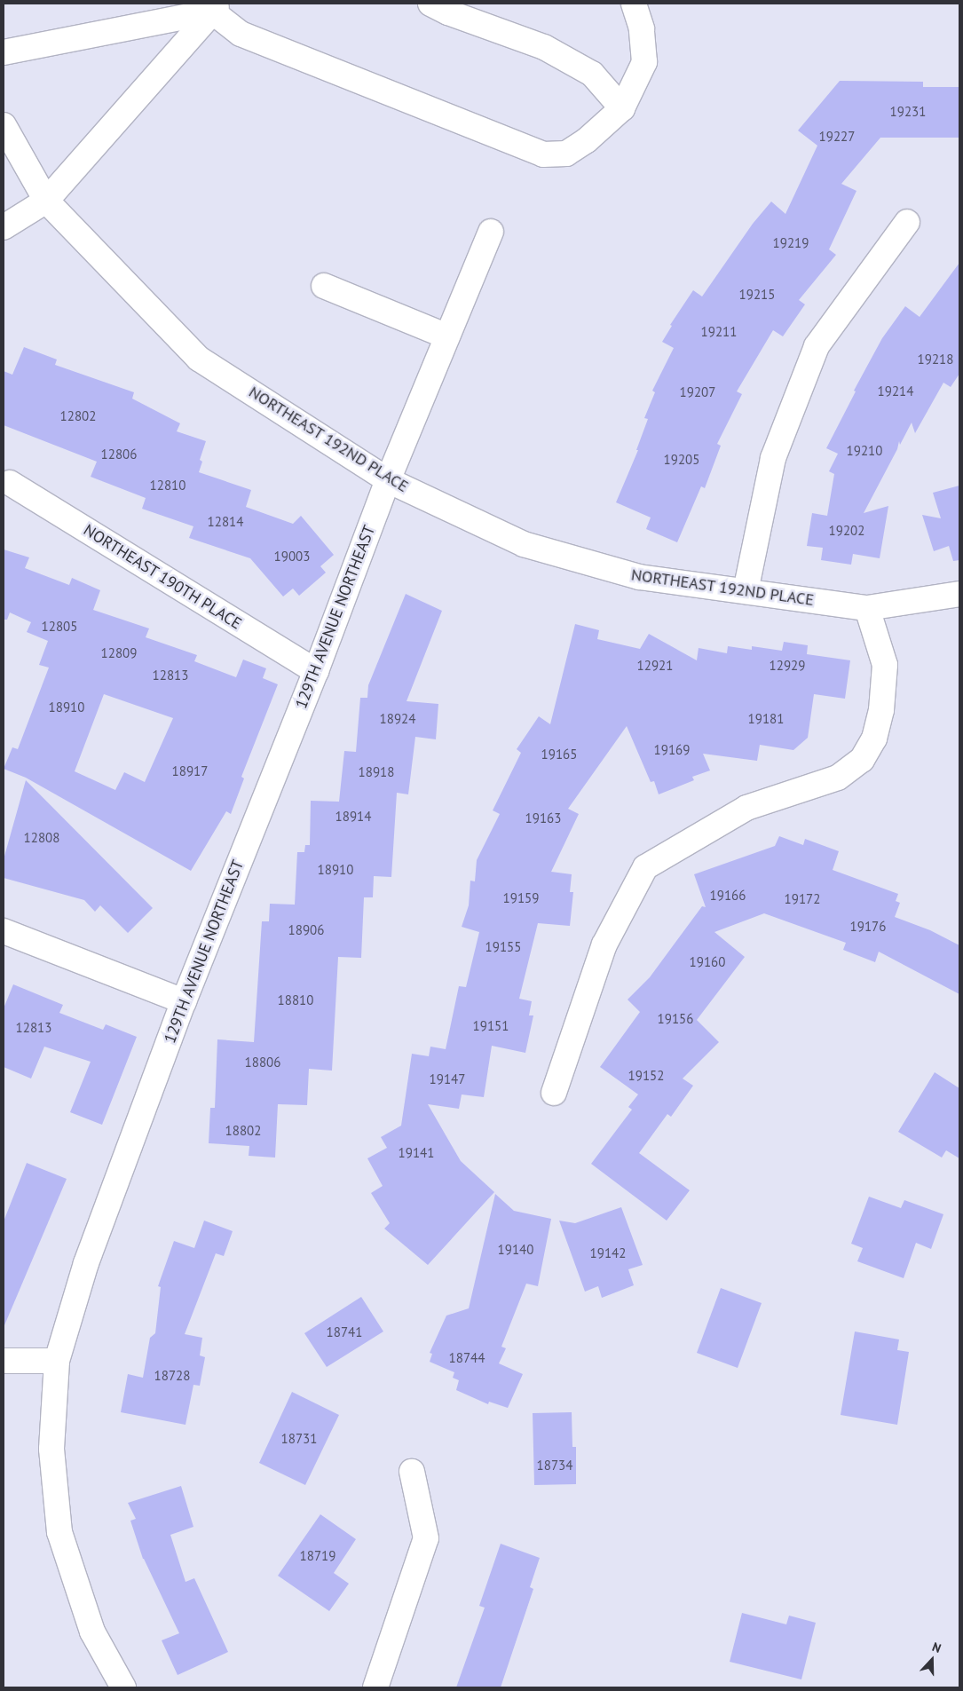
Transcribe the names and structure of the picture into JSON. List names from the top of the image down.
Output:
{
  "streets": {
    "street": ["NORTHEAST 192ND PLACE", "NORTHEAST 190TH PLACE", "129TH AVENUE NORTHEAST"]
  },
  "crossings": [
    ["NORTHEAST 192ND PLACE", "129TH AVENUE NORTHEAST"],
    ["NORTHEAST 190TH PLACE", "129TH AVENUE NORTHEAST"]
  ],
  "house_numbers": [
    "19231",
    "19227",
    "19219",
    "19215",
    "19211",
    "19218",
    "19214",
    "19207",
    "12802",
    "19210",
    "12806",
    "19205",
    "12810",
    "12814",
    "19202",
    "19003",
    "12805",
    "12809",
    "12921",
    "12929",
    "12813",
    "18910",
    "18924",
    "19181",
    "19169",
    "19165",
    "18917",
    "18918",
    "18914",
    "19163",
    "12808",
    "18910",
    "19166",
    "19159",
    "19172",
    "19176",
    "18906",
    "19155",
    "19160",
    "18810",
    "19156",
    "19151",
    "12813",
    "18806",
    "19152",
    "19147",
    "18802",
    "19141",
    "19140",
    "19142",
    "18741",
    "18744",
    "18728",
    "18731",
    "18734",
    "18719"
  ],
  "north": "top"
}
